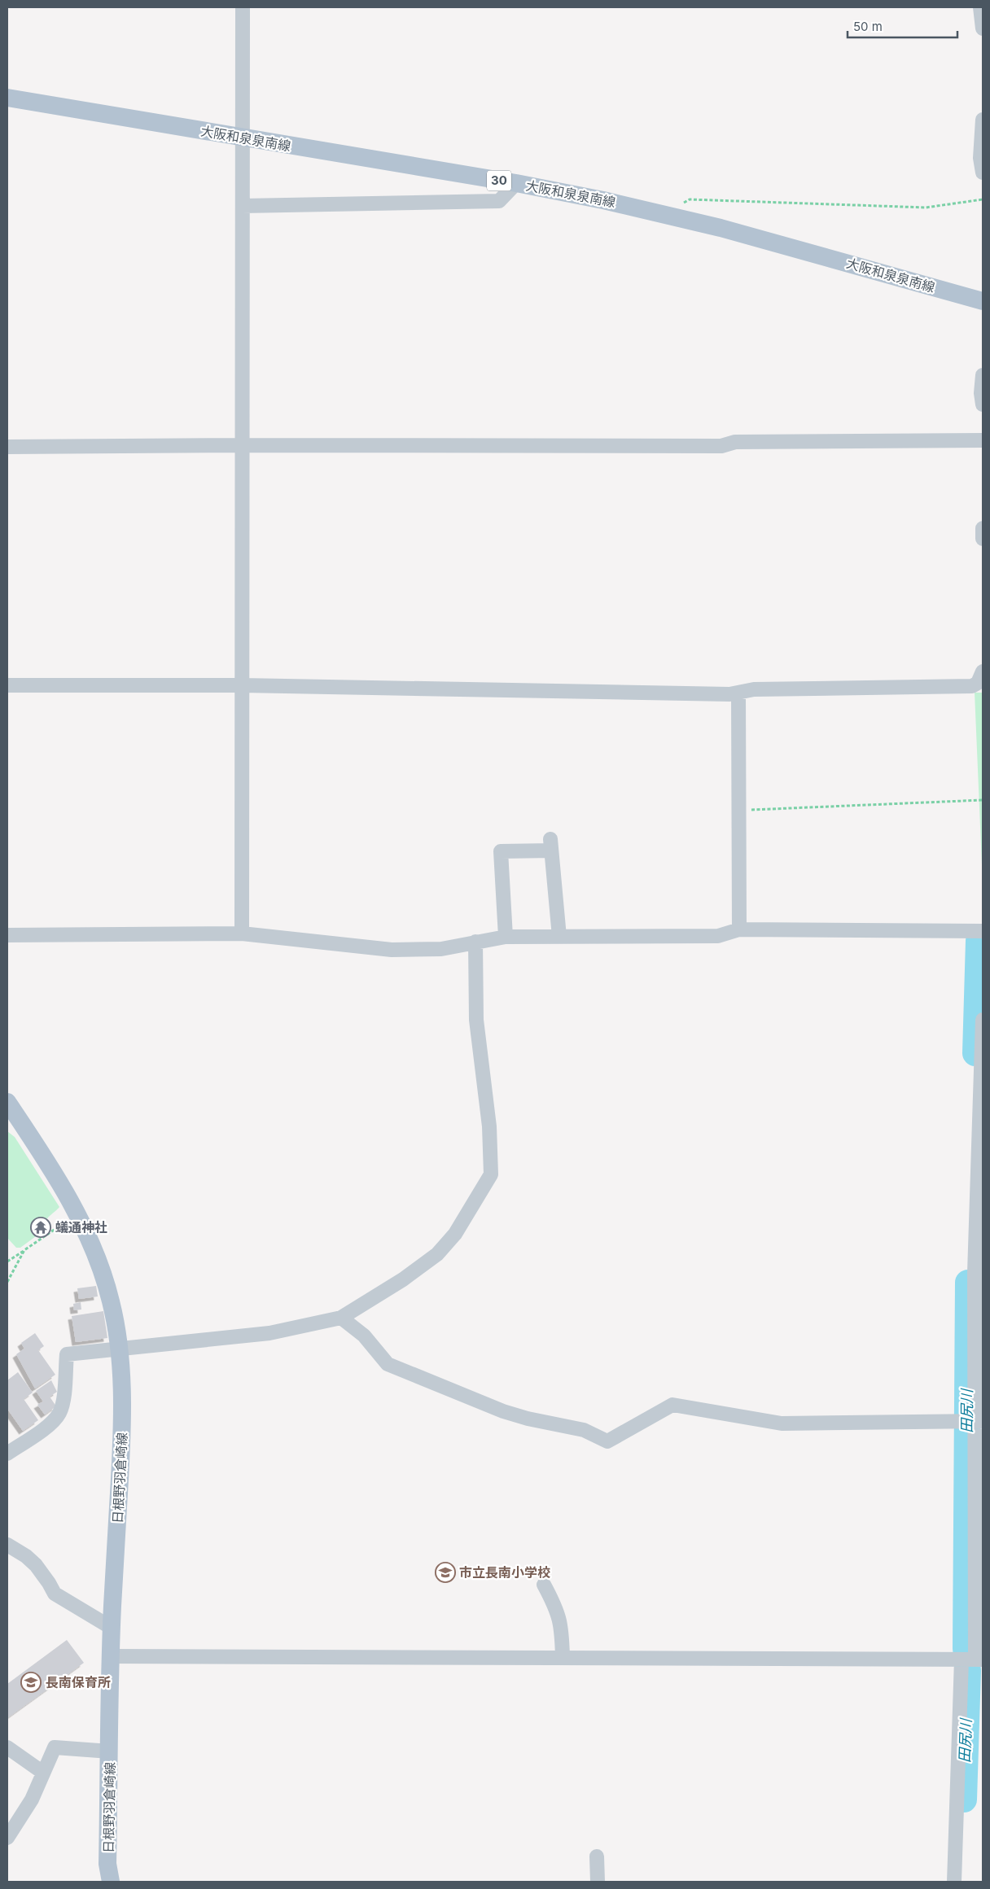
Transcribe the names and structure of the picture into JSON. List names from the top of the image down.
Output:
{
  "streets": {
    "main road": ["大阪和泉泉南線", "30", "日根野羽倉崎線"]
  },
  "water": ["田尻川"],
  "places": {
    "temple": ["蟻通神社"],
    "school or university": ["市立長南小学校", "長南保育所"]
  },
  "scale_bar": "50 m"
}
